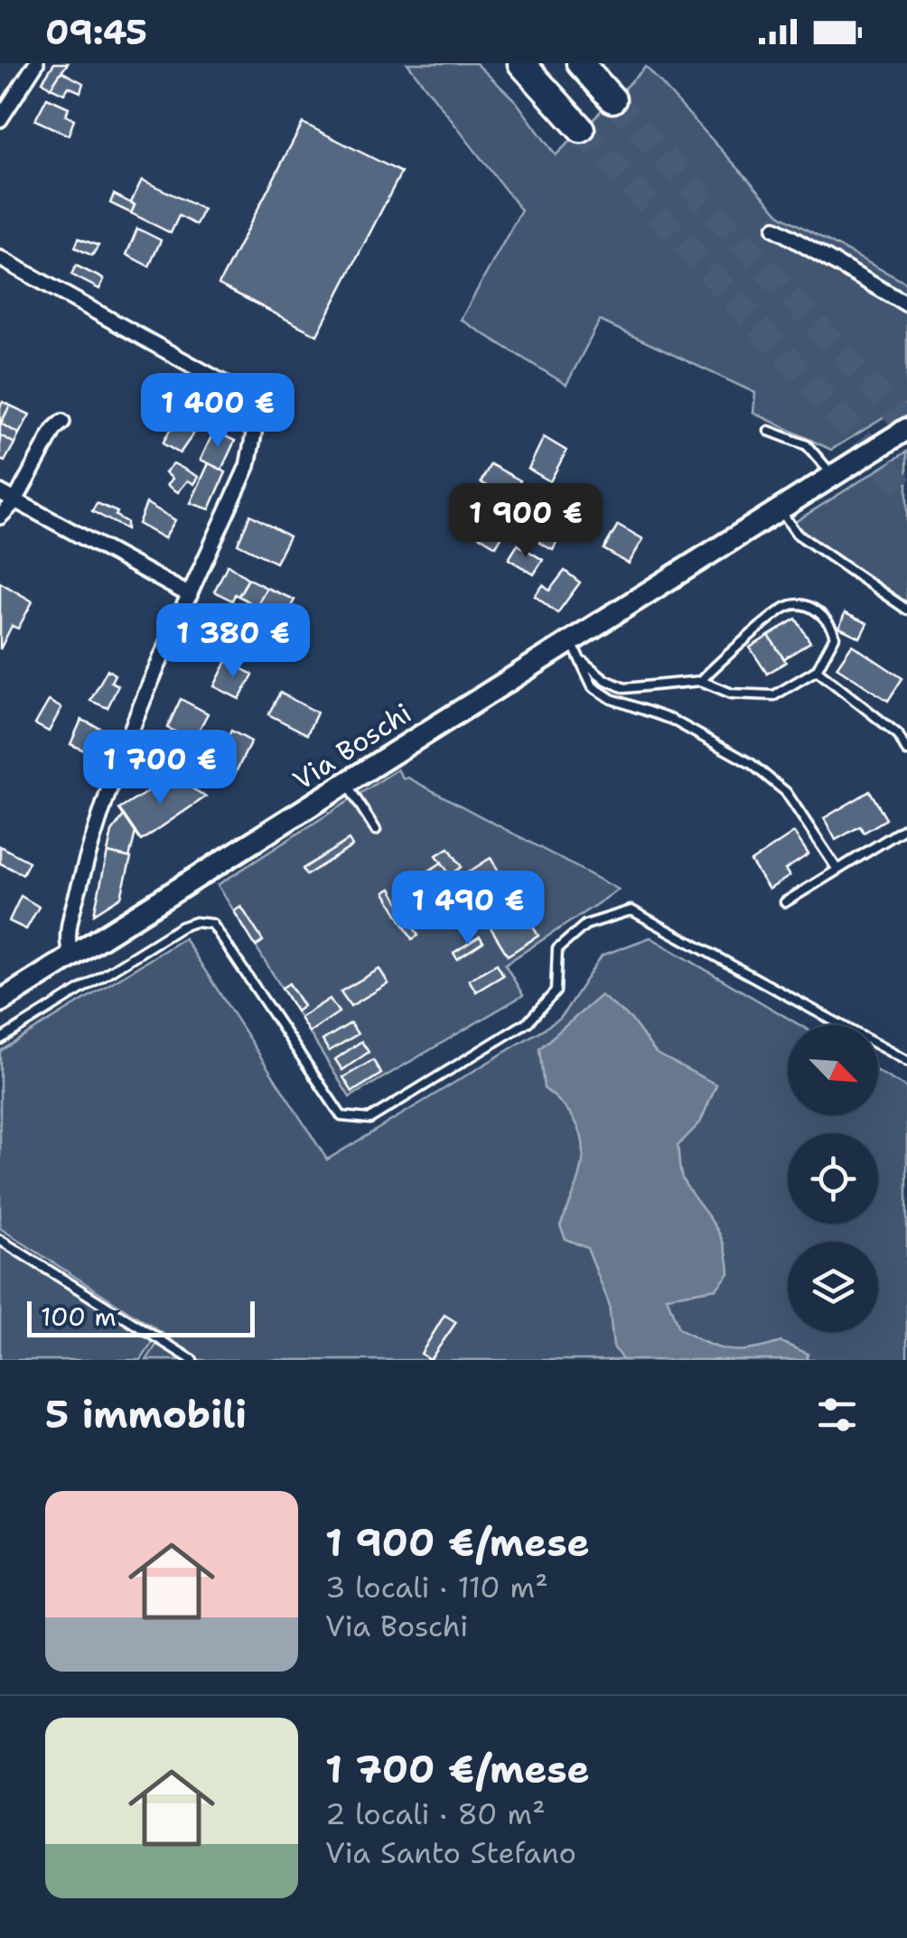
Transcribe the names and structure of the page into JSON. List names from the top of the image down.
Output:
{
  "streets": {
    "main road": ["Via Boschi"]
  },
  "scale_bar": "100 m",
  "north": "bottom right",
  "page": {
    "status": "09:45",
    "price": [
      "1 400 €",
      "1 900 €",
      "1 380 €",
      "1 700 €",
      "1 490 €"
    ],
    "scale": "100 m",
    "heading": "5 immobili",
    "list": [
      {
        "name": "1 900 €/mese",
        "note": "3 locali · 110 m² · Via Boschi"
      },
      {
        "name": "1 700 €/mese",
        "note": "2 locali · 80 m² · Via Santo Stefano"
      }
    ]
  }
}
